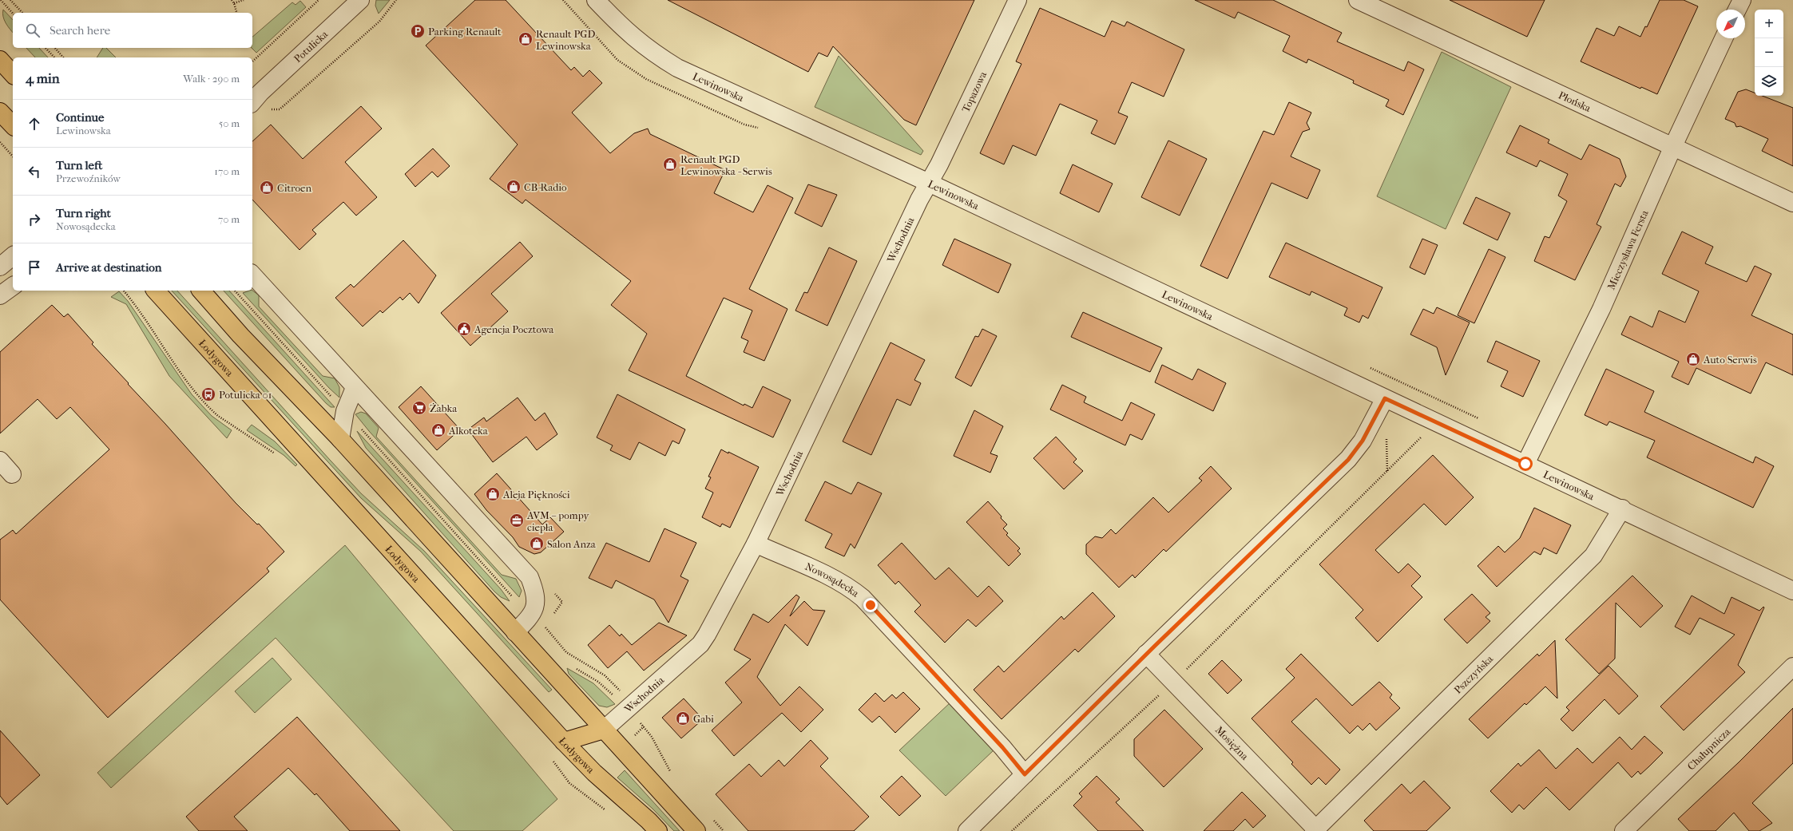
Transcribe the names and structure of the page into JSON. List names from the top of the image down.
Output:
{
  "streets": {
    "main road": ["Łodygowa"],
    "street": [
      "Potulicka",
      "Lewinowska",
      "Topazowa",
      "Płońska",
      "Wschodnia",
      "Mieczysława Fersta",
      "Nowosądecka",
      "Pszczyńska",
      "Mosiężna",
      "Chałupnicza"
    ]
  },
  "crossings": [
    ["Lewinowska", "Topazowa"],
    ["Lewinowska", "Wschodnia"],
    ["Lewinowska", "Mieczysława Fersta"],
    ["Lewinowska", "Pszczyńska"],
    ["Topazowa", "Wschodnia"],
    ["Płońska", "Mieczysława Fersta"],
    ["Wschodnia", "Nowosądecka"],
    ["Pszczyńska", "Mosiężna"]
  ],
  "places": {
    "parking": ["Parking Renault"],
    "shop": [
      "Renault PGD Lewinowska",
      "Renault PGD Lewinowska - Serwis",
      "CB-Radio",
      "Citroen",
      "Auto Serwis",
      "Alkoteka",
      "Aleja Piękności",
      "Salon Anza",
      "Gabi"
    ],
    "public building": ["Agencja Pocztowa"],
    "bus stop": ["Potulicka 01"],
    "supermarket": ["Żabka"],
    "office": ["AVM – pompy ciepła"]
  },
  "north": "bottom left",
  "page": {
    "map_buttons": ["+", "−"],
    "search": "Search here",
    "heading": ["4 min", "Walk · 290 m"],
    "list": [
      ["Continue", "Lewinowska", "50 m"],
      ["Turn left", "Przewoźników", "170 m"],
      ["Turn right", "Nowosądecka", "70 m"],
      "Arrive at destination"
    ]
  }
}
